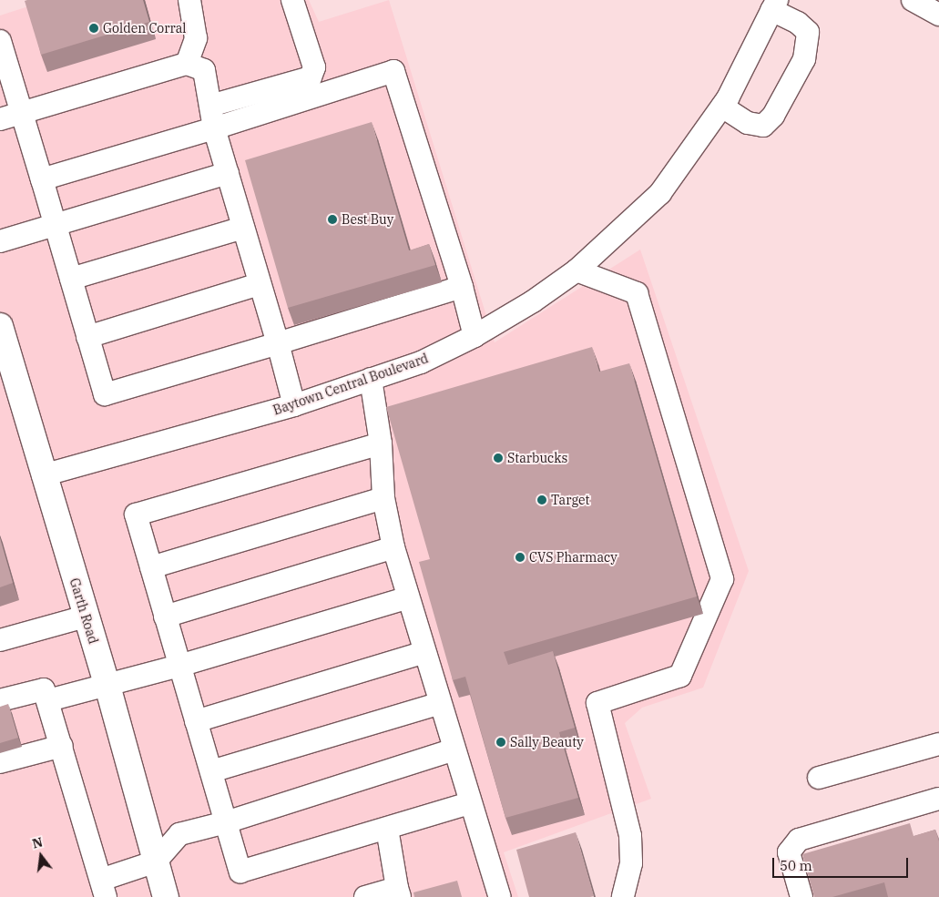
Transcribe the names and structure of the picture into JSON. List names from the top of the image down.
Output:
{
  "streets": {
    "main road": ["Garth Road"],
    "street": ["Baytown Central Boulevard"]
  },
  "crossings": [
    ["Baytown Central Boulevard", "Garth Road"]
  ],
  "places": [
    "Golden Corral",
    "Best Buy",
    "Starbucks",
    "Target",
    "CVS Pharmacy",
    "Sally Beauty"
  ],
  "scale_bar": "50 m",
  "north": "top"
}
